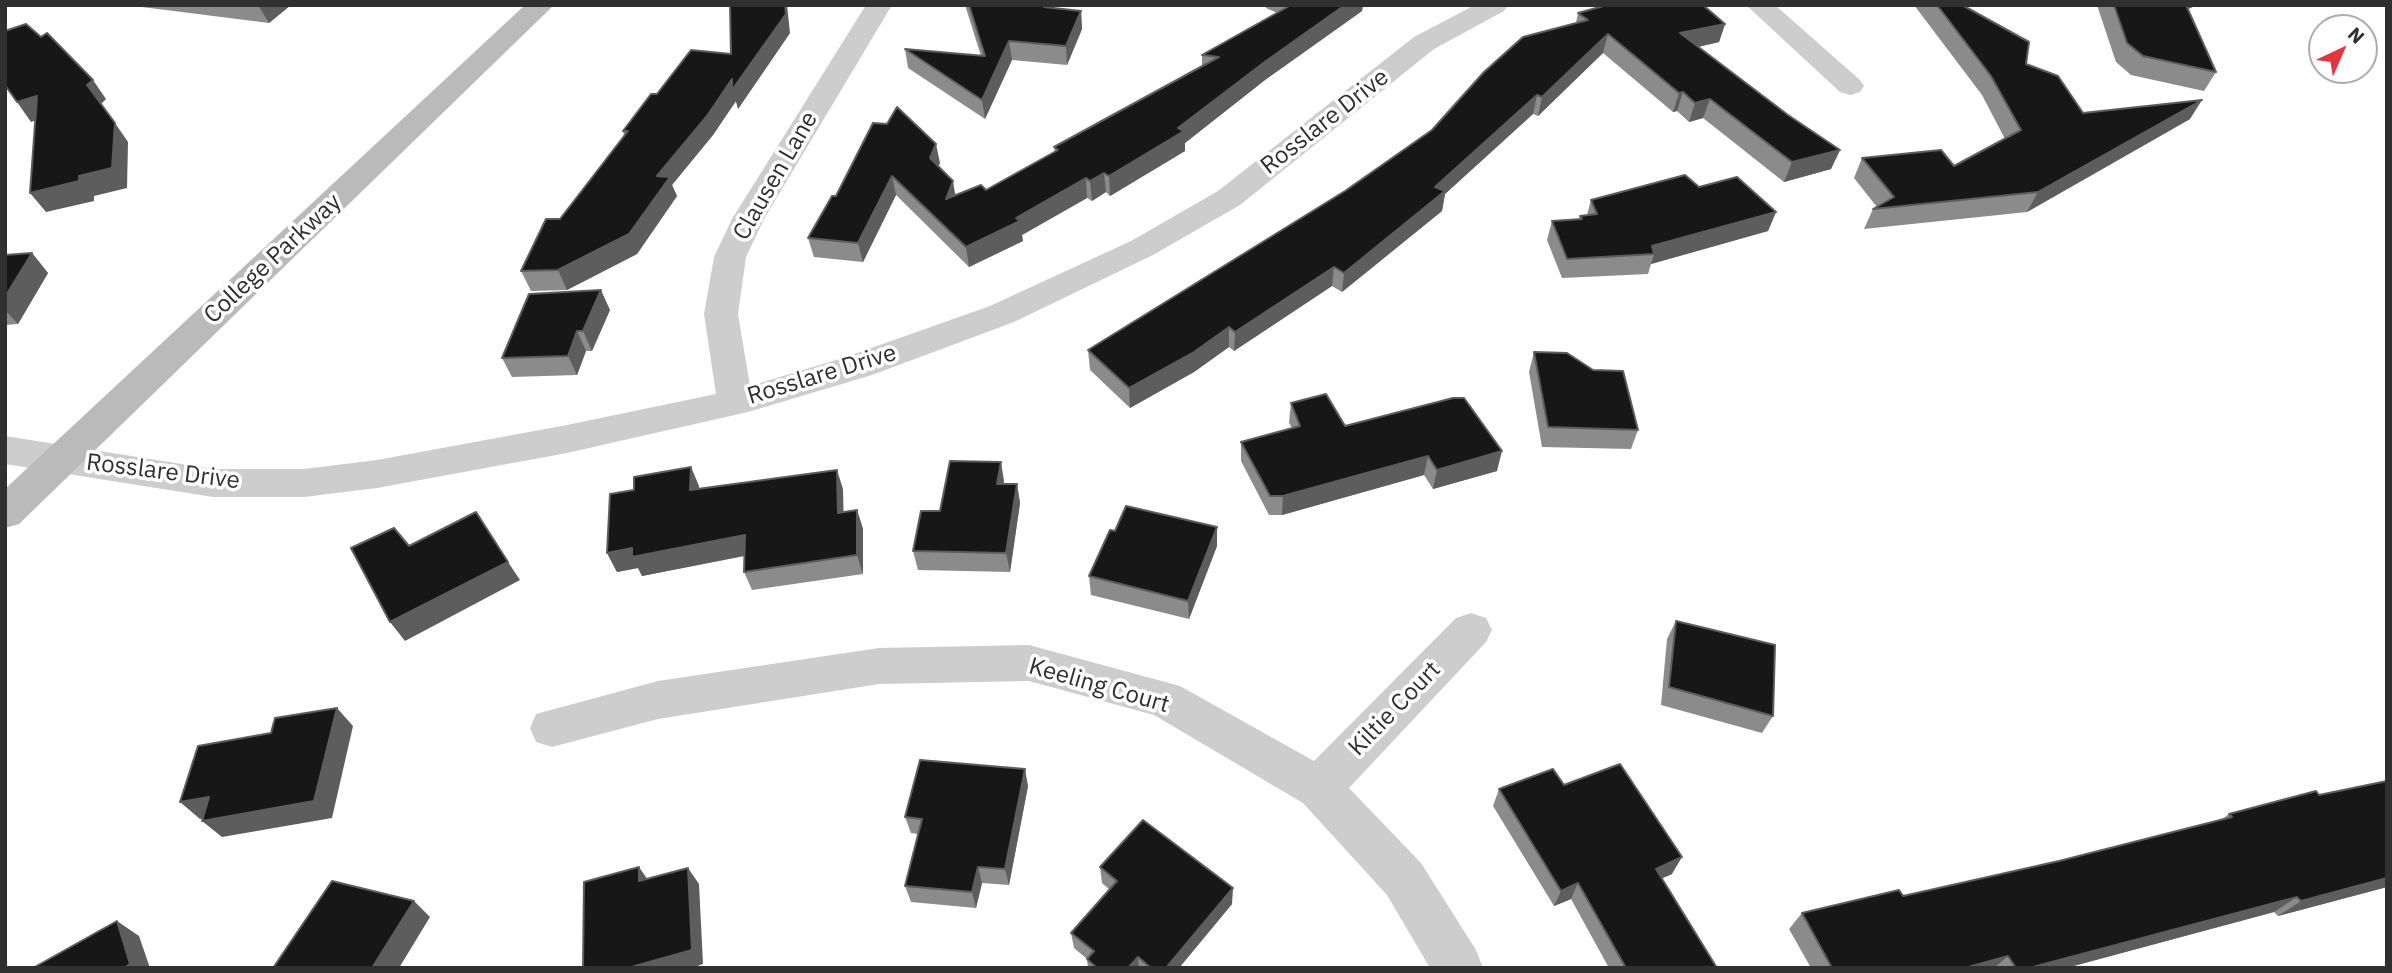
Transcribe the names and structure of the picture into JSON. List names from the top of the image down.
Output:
{
  "streets": {
    "main road": ["College Parkway"],
    "street": [
      "Rosslare Drive",
      "Clausen Lane",
      "Keeling Court",
      "Kiltie Court"
    ]
  },
  "crossings": [
    ["Rosslare Drive", "Clausen Lane"],
    ["Rosslare Drive", "College Parkway"],
    ["Keeling Court", "Kiltie Court"]
  ],
  "north": "top right"
}
